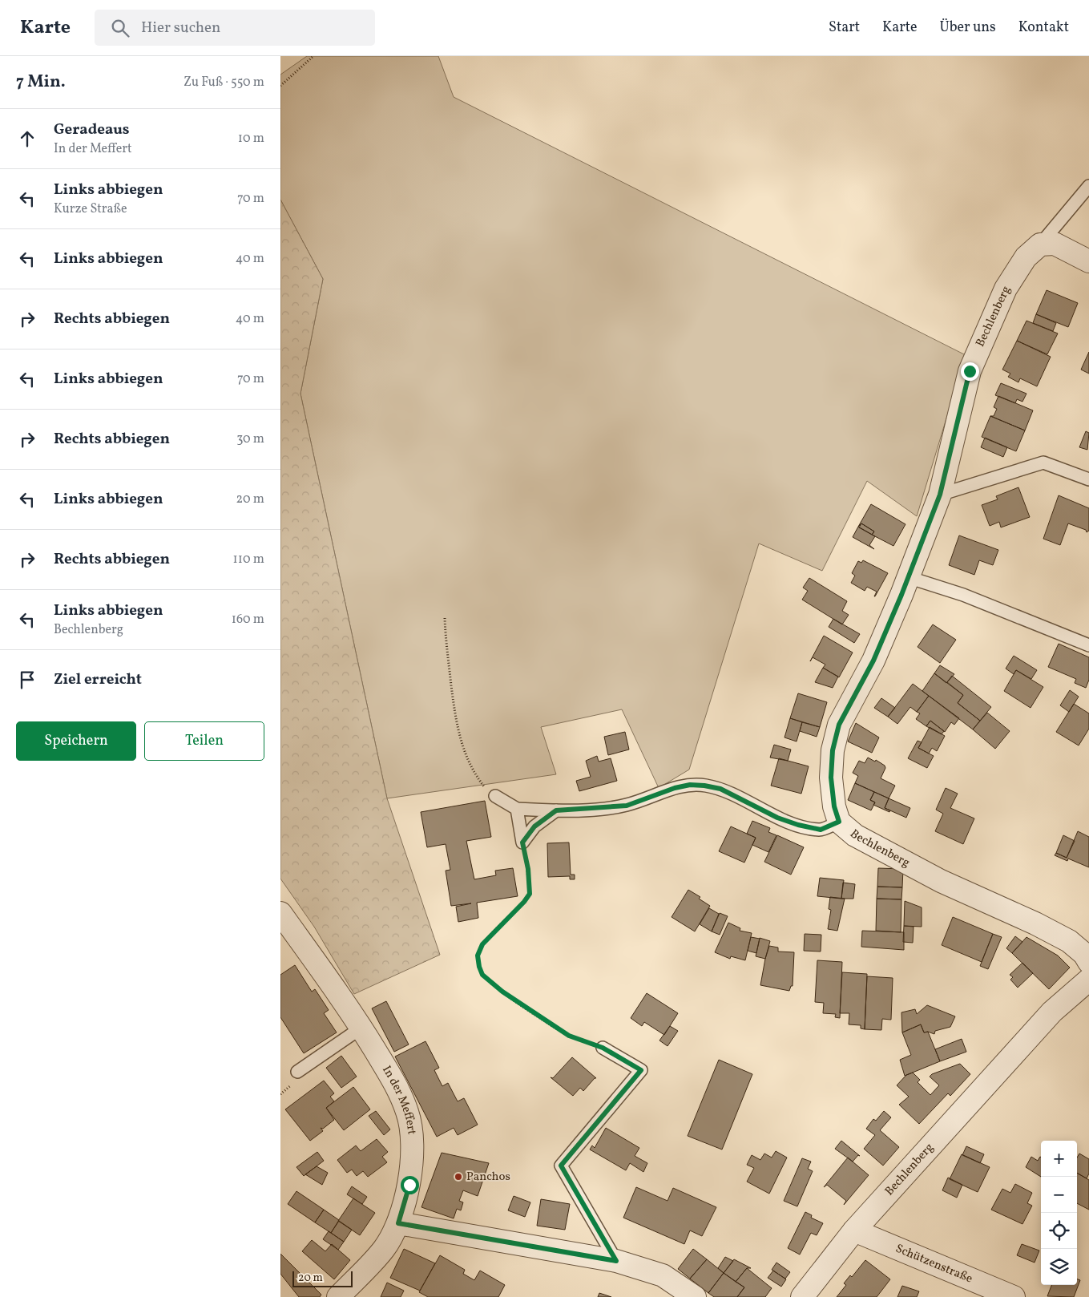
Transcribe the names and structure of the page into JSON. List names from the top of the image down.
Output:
{
  "streets": {
    "street": ["Bechlenberg", "In der Meffert", "Schützenstraße"]
  },
  "crossings": [
    ["Bechlenberg", "Schützenstraße"]
  ],
  "places": ["Panchos"],
  "scale_bar": "20 m",
  "page": {
    "header": "Karte",
    "search": "Hier suchen",
    "nav": [
      "Start",
      "Karte",
      "Über uns",
      "Kontakt"
    ],
    "heading": ["7 Min.", "Zu Fuß · 550 m"],
    "list": [
      ["Geradeaus", "In der Meffert", "10 m"],
      ["Links abbiegen", "Kurze Straße", "70 m"],
      ["Links abbiegen", "40 m"],
      ["Rechts abbiegen", "40 m"],
      ["Links abbiegen", "70 m"],
      ["Rechts abbiegen", "30 m"],
      ["Links abbiegen", "20 m"],
      ["Rechts abbiegen", "110 m"],
      ["Links abbiegen", "Bechlenberg", "160 m"],
      "Ziel erreicht"
    ],
    "buttons": ["Speichern", "Teilen"],
    "map_buttons": ["+", "−"],
    "scale": "20 m"
  }
}
